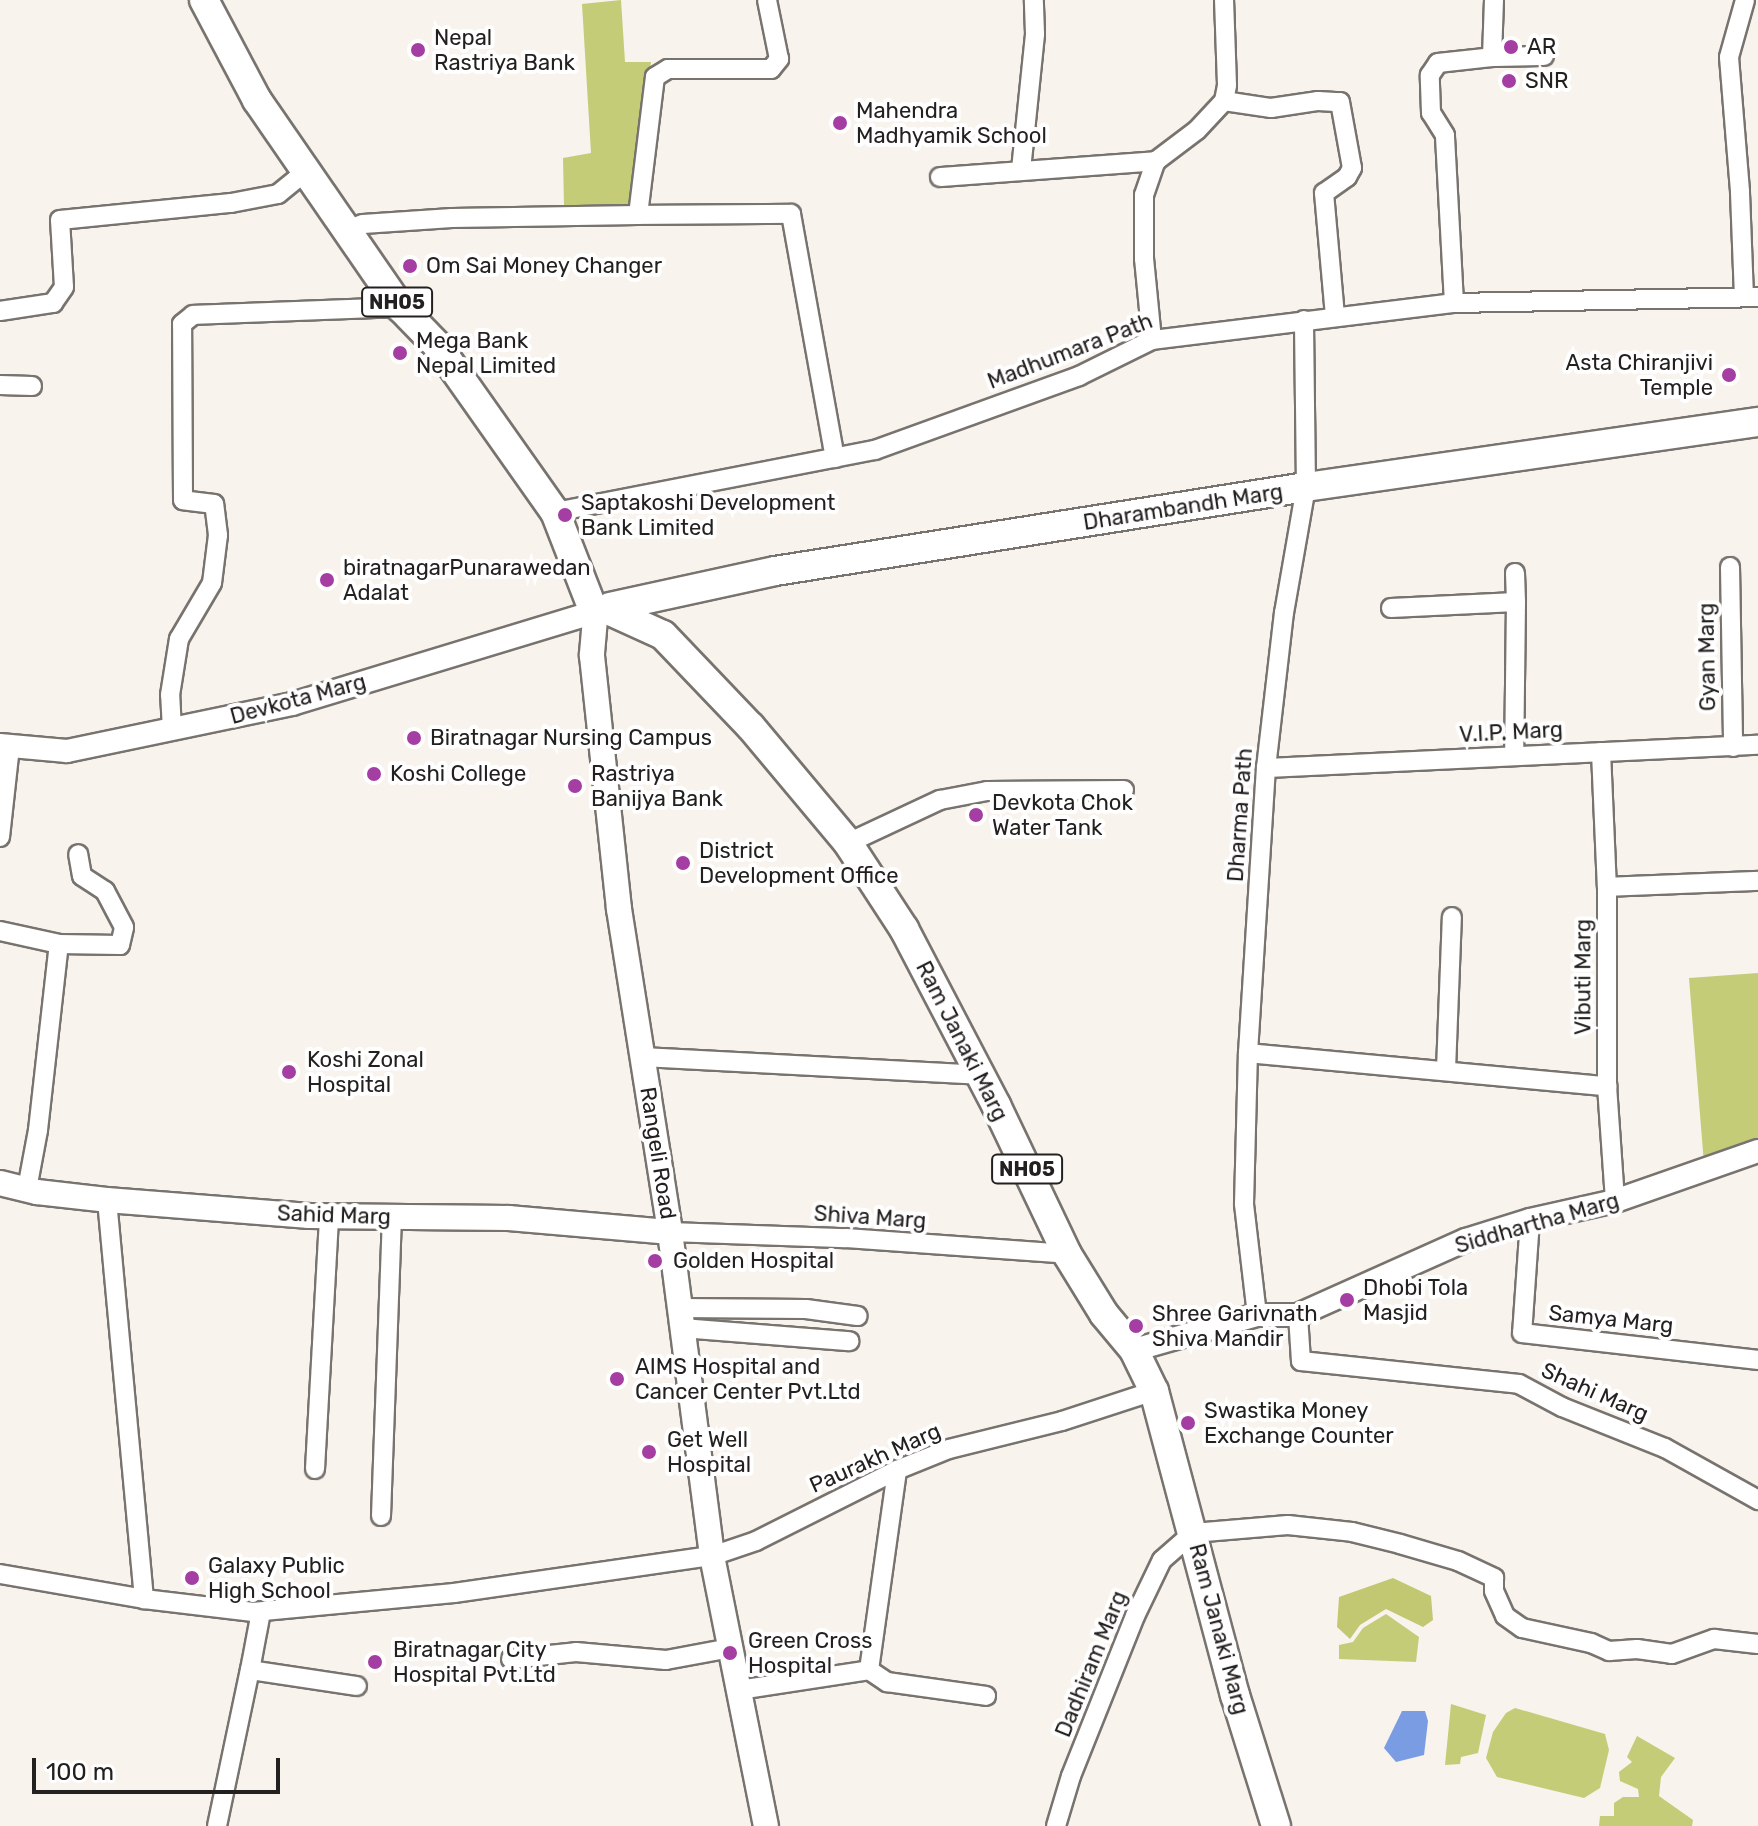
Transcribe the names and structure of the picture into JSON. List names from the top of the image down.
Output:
{
  "streets": {
    "main road": [
      "NH05",
      "Dharambandh Marg",
      "Ram Janaki Marg",
      "Rangeli Road",
      "Sahid Marg"
    ],
    "street": [
      "Madhumara Path",
      "Gyan Marg",
      "Devkota Marg",
      "V.I.P. Marg",
      "Dharma Path",
      "Vibuti Marg",
      "Shiva Marg",
      "Siddhartha Marg",
      "Samya Marg",
      "Shahi Marg",
      "Paurakh Marg",
      "Dadhiram Marg"
    ]
  },
  "crossings": [
    ["NH05", "Madhumara Path"],
    ["NH05", "Dharambandh Marg"],
    ["NH05", "Devkota Marg"],
    ["NH05", "Ram Janaki Marg"],
    ["NH05", "Rangeli Road"],
    ["Madhumara Path", "Dharma Path"],
    ["Dharambandh Marg", "Devkota Marg"],
    ["Dharambandh Marg", "Dharma Path"],
    ["Dharambandh Marg", "Ram Janaki Marg"],
    ["Dharambandh Marg", "Rangeli Road"],
    ["Gyan Marg", "V.I.P. Marg"],
    ["Devkota Marg", "Ram Janaki Marg"],
    ["Devkota Marg", "Rangeli Road"],
    ["V.I.P. Marg", "Dharma Path"],
    ["V.I.P. Marg", "Vibuti Marg"],
    ["Dharma Path", "Siddhartha Marg"],
    ["Vibuti Marg", "Siddhartha Marg"],
    ["Ram Janaki Marg", "Rangeli Road"],
    ["Ram Janaki Marg", "Shiva Marg"],
    ["Ram Janaki Marg", "Siddhartha Marg"],
    ["Ram Janaki Marg", "Paurakh Marg"],
    ["Ram Janaki Marg", "Dadhiram Marg"],
    ["Rangeli Road", "Sahid Marg"],
    ["Rangeli Road", "Shiva Marg"],
    ["Rangeli Road", "Paurakh Marg"],
    ["Sahid Marg", "Shiva Marg"],
    ["Siddhartha Marg", "Samya Marg"],
    ["Siddhartha Marg", "Shahi Marg"]
  ],
  "places": [
    "AR",
    "Nepal Rastriya Bank",
    "SNR",
    "Mahendra Madhyamik School",
    "Om Sai Money Changer",
    "Mega Bank Nepal Limited",
    "Asta Chiranjivi Temple",
    "Saptakoshi Development Bank Limited",
    "biratnagarPunarawedan Adalat",
    "Biratnagar Nursing Campus",
    "Koshi College",
    "Rastriya Banijya Bank",
    "Devkota Chok Water Tank",
    "District Development Office",
    "Koshi Zonal Hospital",
    "Golden Hospital",
    "Dhobi Tola Masjid",
    "Shree Garivnath Shiva Mandir",
    "AIMS Hospital and Cancer Center Pvt.Ltd",
    "Swastika Money Exchange Counter",
    "Get Well Hospital",
    "Galaxy Public High School",
    "Green Cross Hospital",
    "Biratnagar City Hospital Pvt.Ltd"
  ],
  "scale_bar": "100 m"
}
